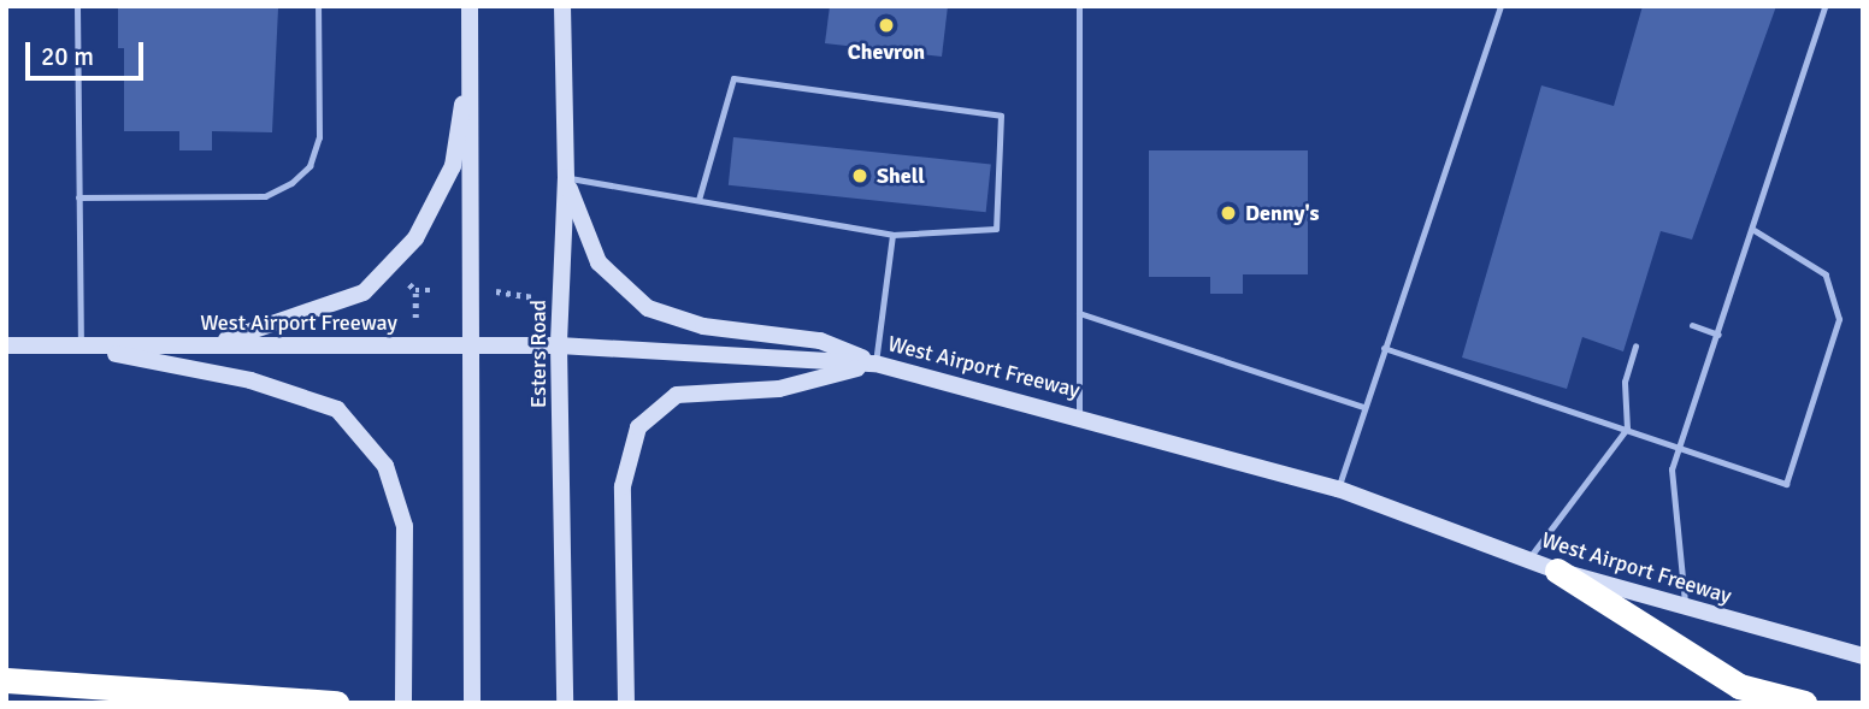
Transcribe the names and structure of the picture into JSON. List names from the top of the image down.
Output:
{
  "streets": {
    "main road": ["West Airport Freeway", "Esters Road"]
  },
  "crossings": [
    ["West Airport Freeway", "Esters Road"]
  ],
  "places": ["Chevron", "Shell", "Denny's"],
  "scale_bar": "20 m"
}
